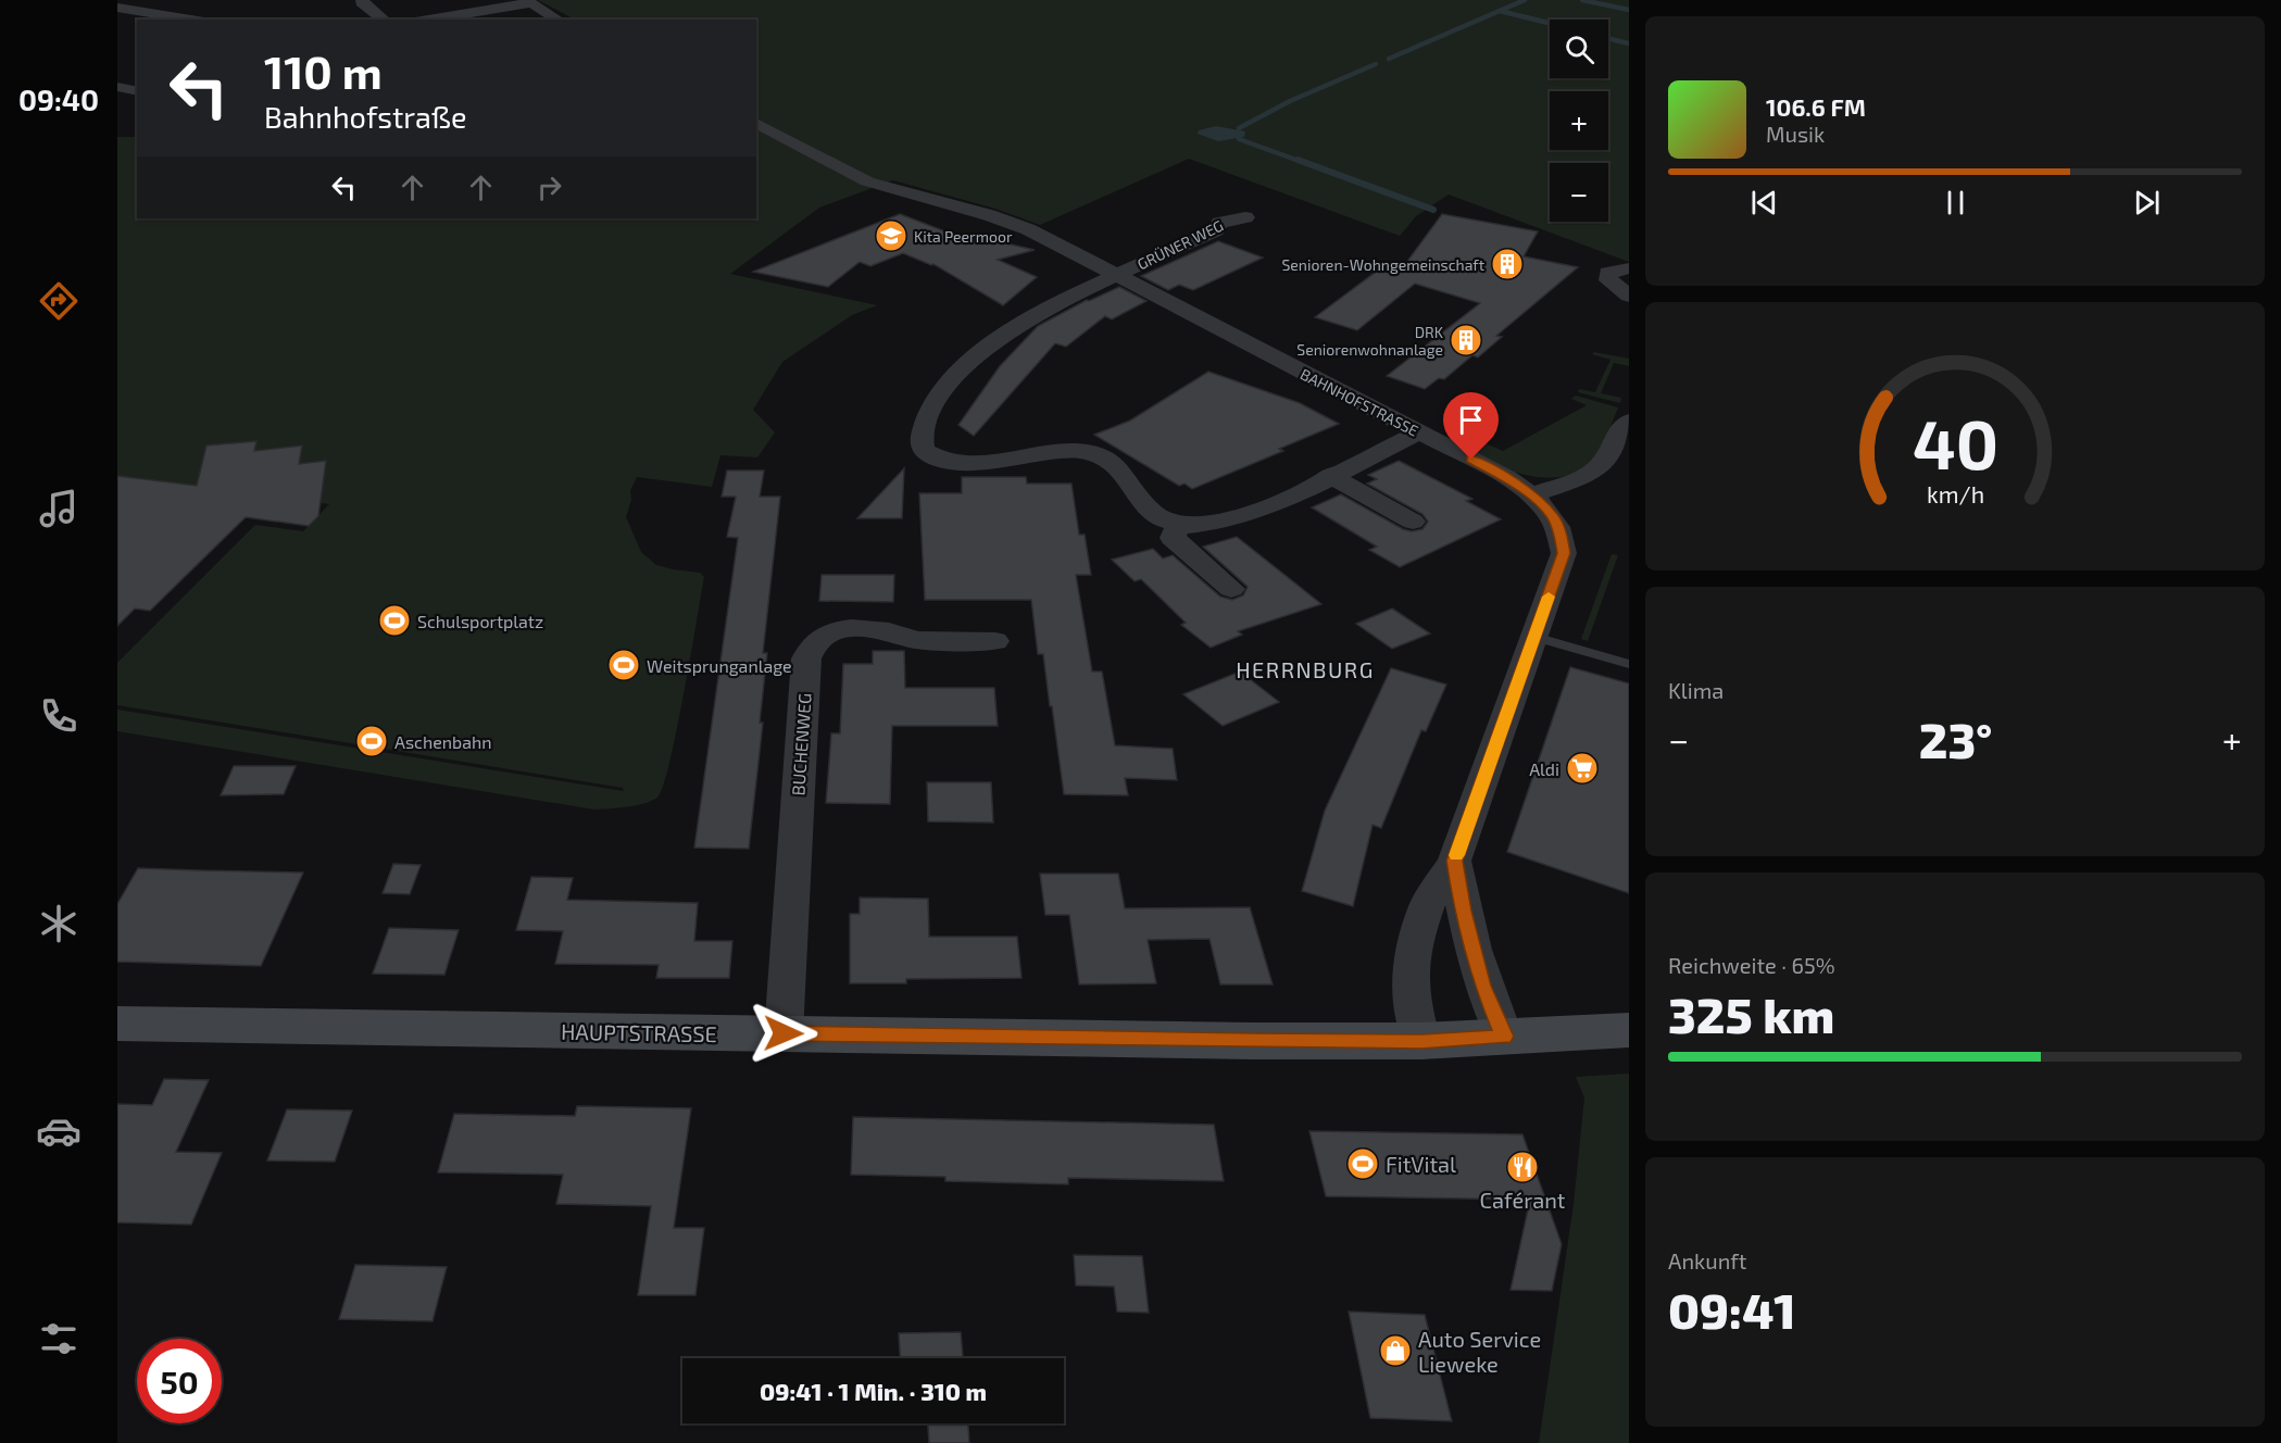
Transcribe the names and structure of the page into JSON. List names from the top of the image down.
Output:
{
  "streets": {
    "main road": ["HAUPTSTRASSE"],
    "street": ["GRÜNER WEG", "BAHNHOFSTRASSE", "BUCHENWEG"]
  },
  "crossings": [
    ["GRÜNER WEG", "BAHNHOFSTRASSE"],
    ["BAHNHOFSTRASSE", "HAUPTSTRASSE"],
    ["BUCHENWEG", "HAUPTSTRASSE"]
  ],
  "districts": ["HERRNBURG"],
  "places": {
    "school or university": ["Kita Peermoor"],
    "building": ["Senioren-Wohngemeinschaft", "DRK Seniorenwohnanlage"],
    "sports": [
      "Schulsportplatz",
      "Weitsprunganlage",
      "Aschenbahn",
      "FitVital"
    ],
    "supermarket": ["Aldi"],
    "restaurant": ["Caférant"],
    "shop": ["Auto Service Lieweke"]
  },
  "page": {
    "tabs": "09:40",
    "map_buttons": ["+", "−"],
    "turn": ["110 m", "Bahnhofstraße"],
    "song": ["106.6 FM", "Musik"],
    "tile": [
      "Klima",
      ["Reichweite · 65%", "325 km"],
      ["Ankunft", "09:41"]
    ],
    "heat": ["−", "23°", "+"],
    "limit": "50",
    "trip": "09:41 · 1 Min. · 310 m",
    "gauge": ["40", "km/h"]
  }
}
